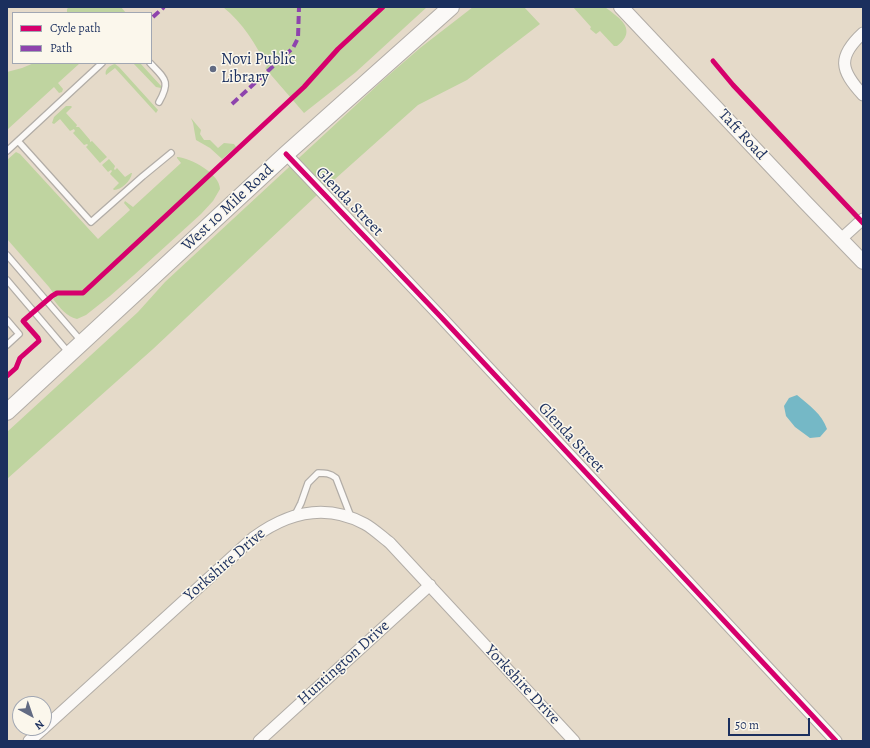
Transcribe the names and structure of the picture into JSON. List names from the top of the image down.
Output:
{
  "streets": {
    "main road": ["West 10 Mile Road"],
    "street": [
      "Taft Road",
      "Glenda Street",
      "Yorkshire Drive",
      "Huntington Drive"
    ]
  },
  "crossings": [
    ["Glenda Street", "West 10 Mile Road"],
    ["Yorkshire Drive", "Huntington Drive"]
  ],
  "places": ["Novi Public Library"],
  "legend": ["Cycle path", "Path"],
  "scale_bar": "50 m",
  "north": "bottom right"
}
